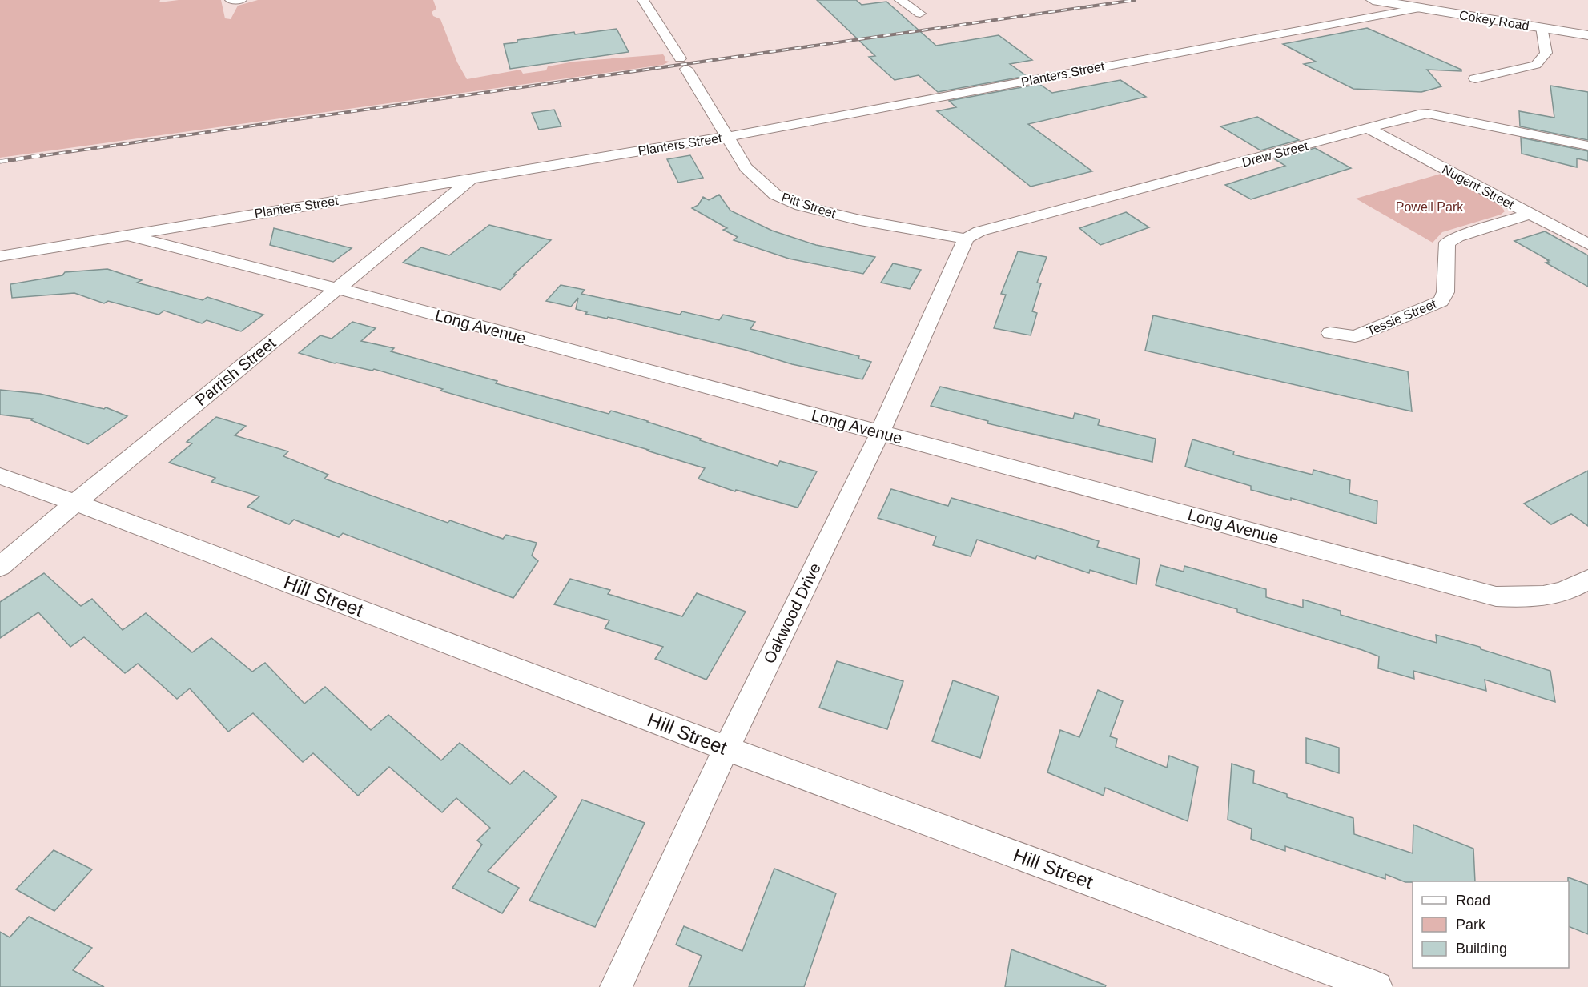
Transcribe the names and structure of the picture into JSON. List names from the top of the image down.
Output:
{
  "streets": {
    "street": [
      "Cokey Road",
      "Planters Street",
      "Drew Street",
      "Nugent Street",
      "Pitt Street",
      "Tessie Street",
      "Long Avenue",
      "Parrish Street",
      "Hill Street",
      "Oakwood Drive"
    ]
  },
  "crossings": [
    ["Cokey Road", "Planters Street"],
    ["Planters Street", "Pitt Street"],
    ["Planters Street", "Long Avenue"],
    ["Planters Street", "Parrish Street"],
    ["Drew Street", "Nugent Street"],
    ["Drew Street", "Pitt Street"],
    ["Drew Street", "Oakwood Drive"],
    ["Nugent Street", "Tessie Street"],
    ["Pitt Street", "Oakwood Drive"],
    ["Long Avenue", "Parrish Street"],
    ["Long Avenue", "Oakwood Drive"],
    ["Parrish Street", "Hill Street"],
    ["Hill Street", "Oakwood Drive"]
  ],
  "parks": ["Powell Park"],
  "legend": ["Road", "Park", "Building"]
}
